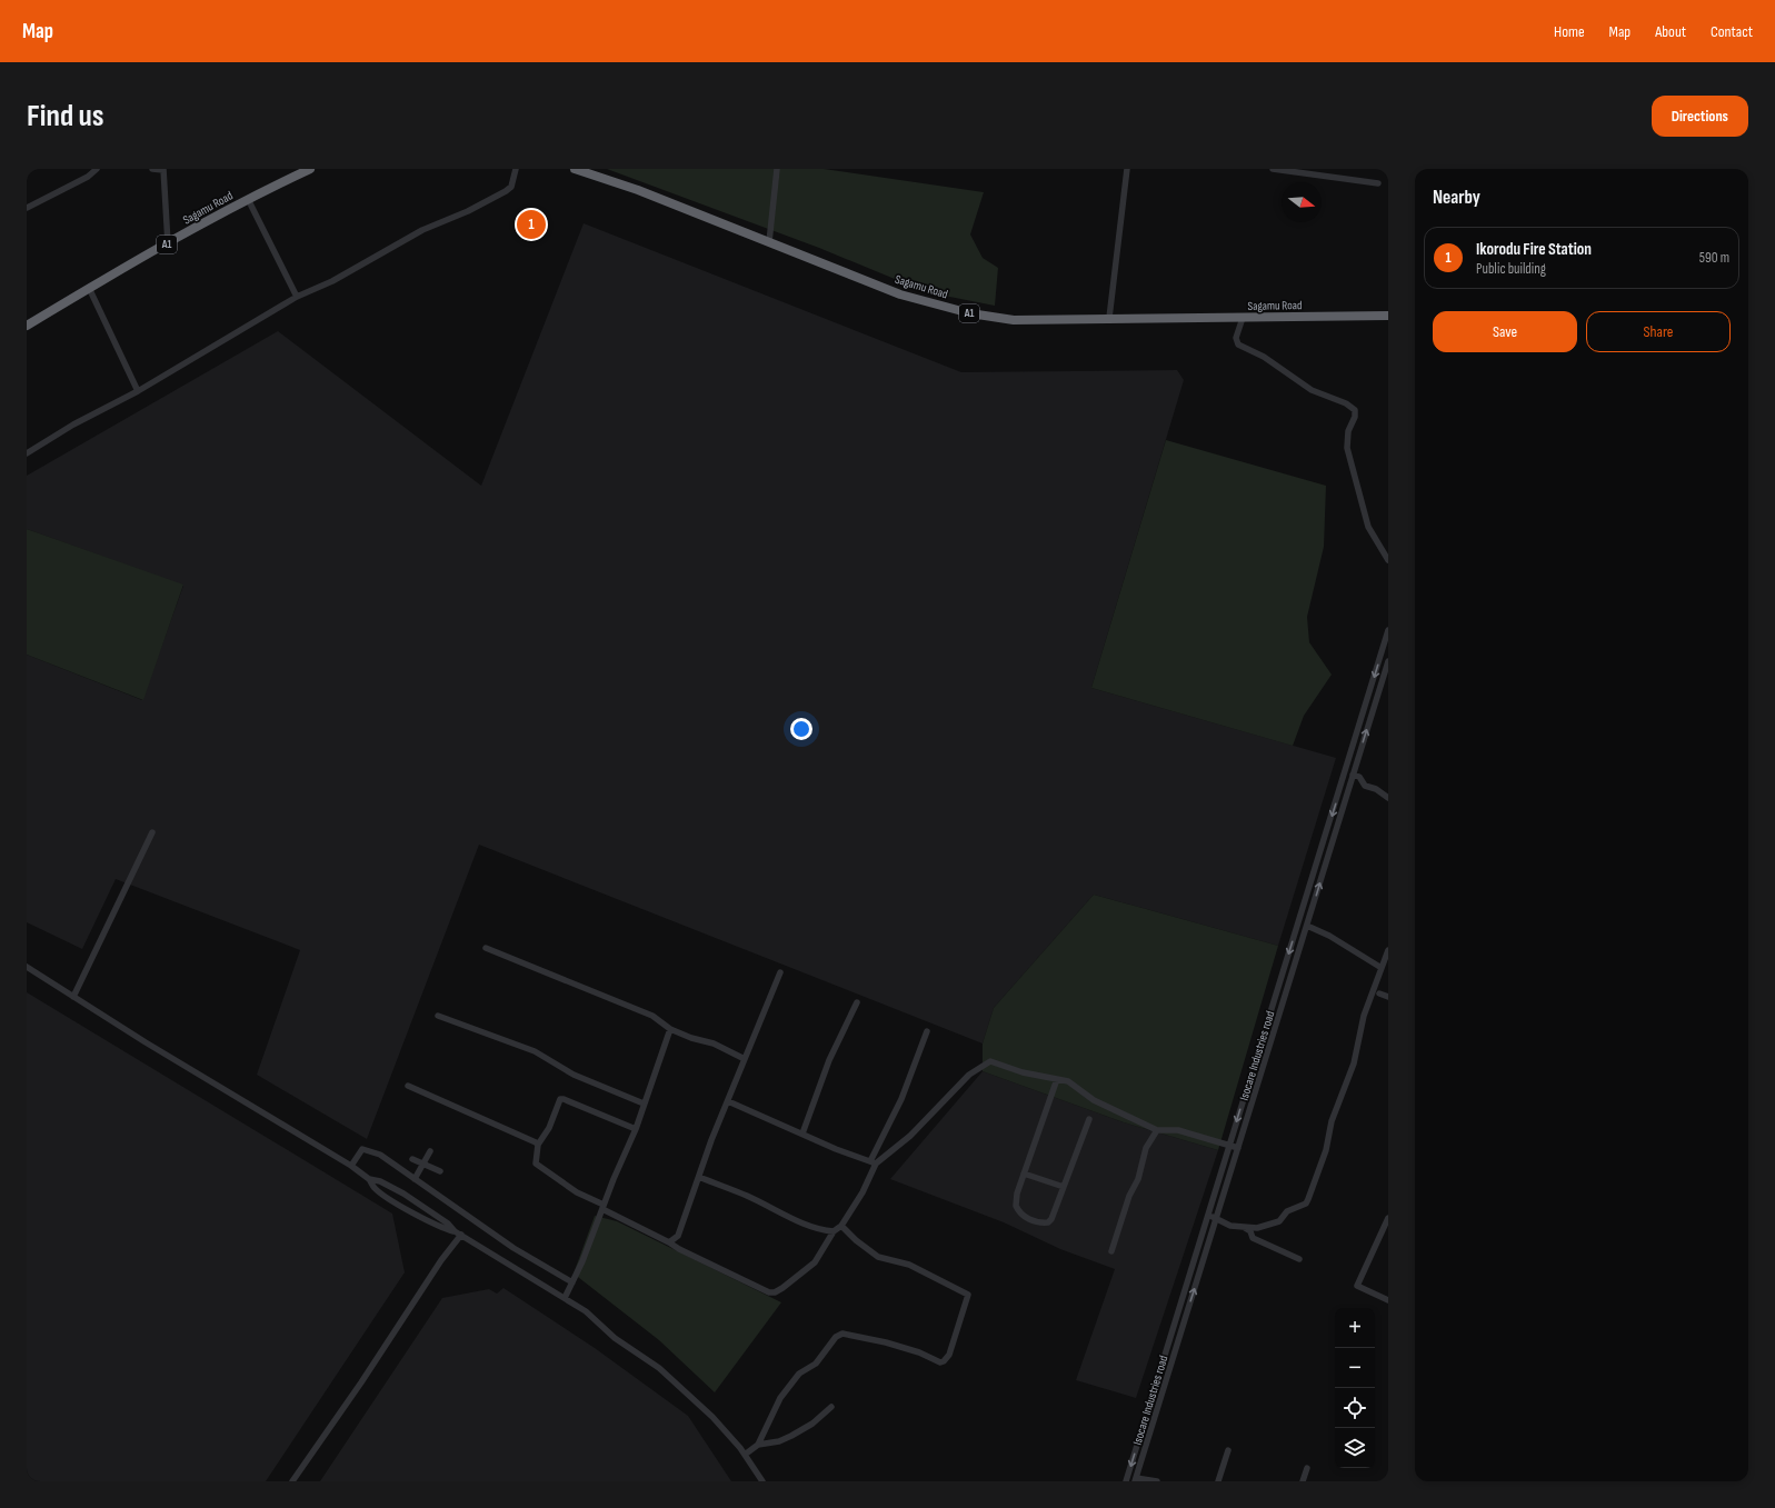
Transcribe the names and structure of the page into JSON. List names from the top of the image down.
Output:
{
  "streets": {
    "highway": ["Sagamu Road", "A1"],
    "street": ["Isocare Industries road"]
  },
  "north": "right",
  "page": {
    "header": "Map",
    "nav": [
      "Home",
      "Map",
      "About",
      "Contact"
    ],
    "buttons": [
      "Directions",
      ["Save", "Share"]
    ],
    "title": "Find us",
    "heading": "Nearby",
    "pins": "1",
    "list": [
      {
        "mark": "1",
        "name": "Ikorodu Fire Station",
        "note": "Public building",
        "value": "590 m"
      }
    ],
    "map_buttons": ["+", "−"]
  }
}
